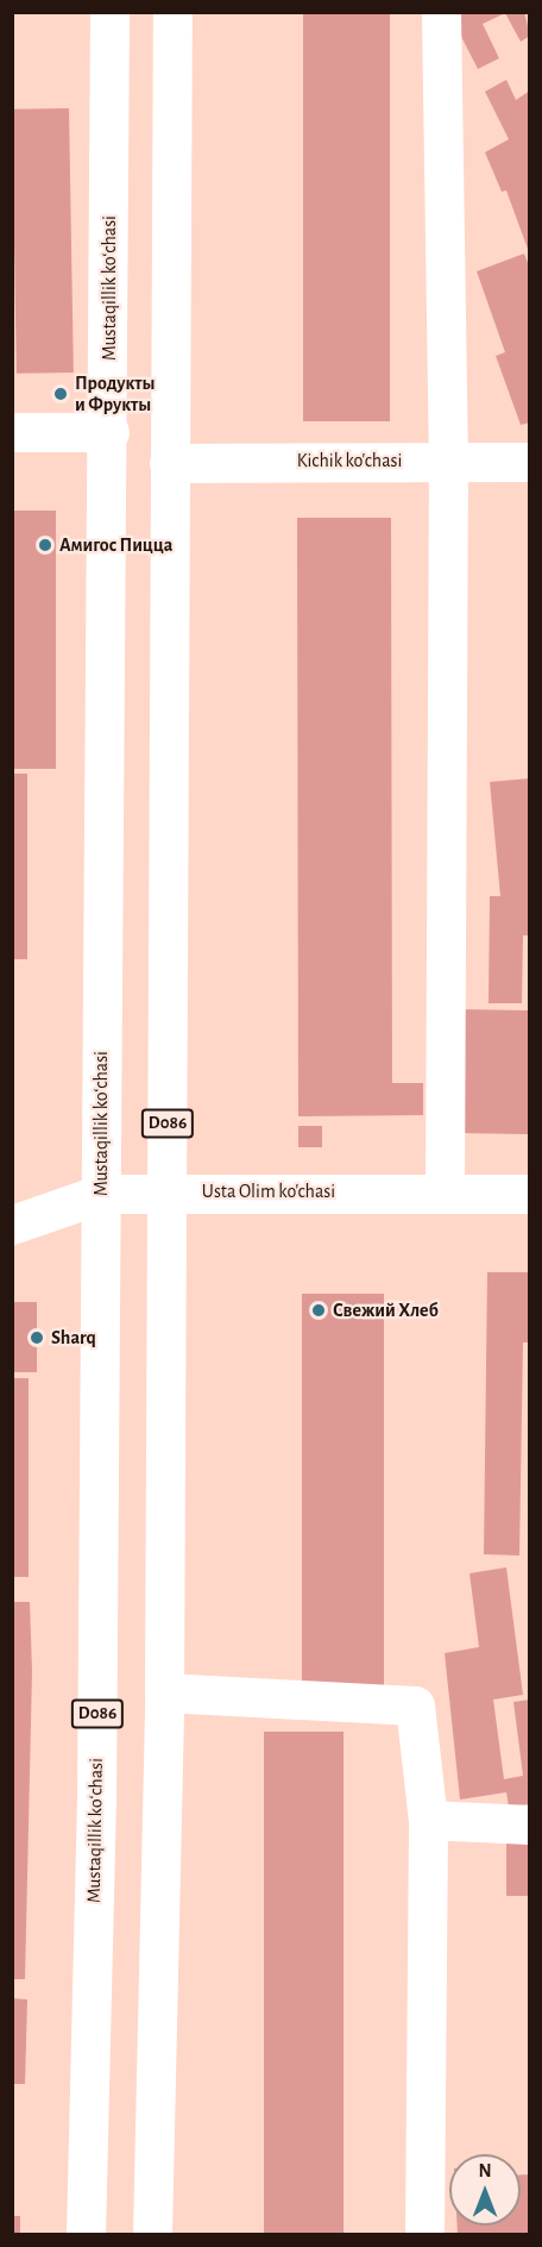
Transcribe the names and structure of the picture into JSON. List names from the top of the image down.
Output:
{
  "streets": {
    "main road": [
      "Mustaqillik koʻchasi",
      "Kichik ko'chasi",
      "D086",
      "Usta Olim ko'chasi"
    ]
  },
  "crossings": [
    ["Mustaqillik koʻchasi", "Usta Olim ko'chasi"],
    ["Kichik ko'chasi", "D086"],
    ["D086", "Usta Olim ko'chasi"]
  ],
  "places": [
    "Продукты и Фрукты",
    "Амигос Пицца",
    "Свежий Хлеб",
    "Sharq"
  ],
  "north": "top"
}
